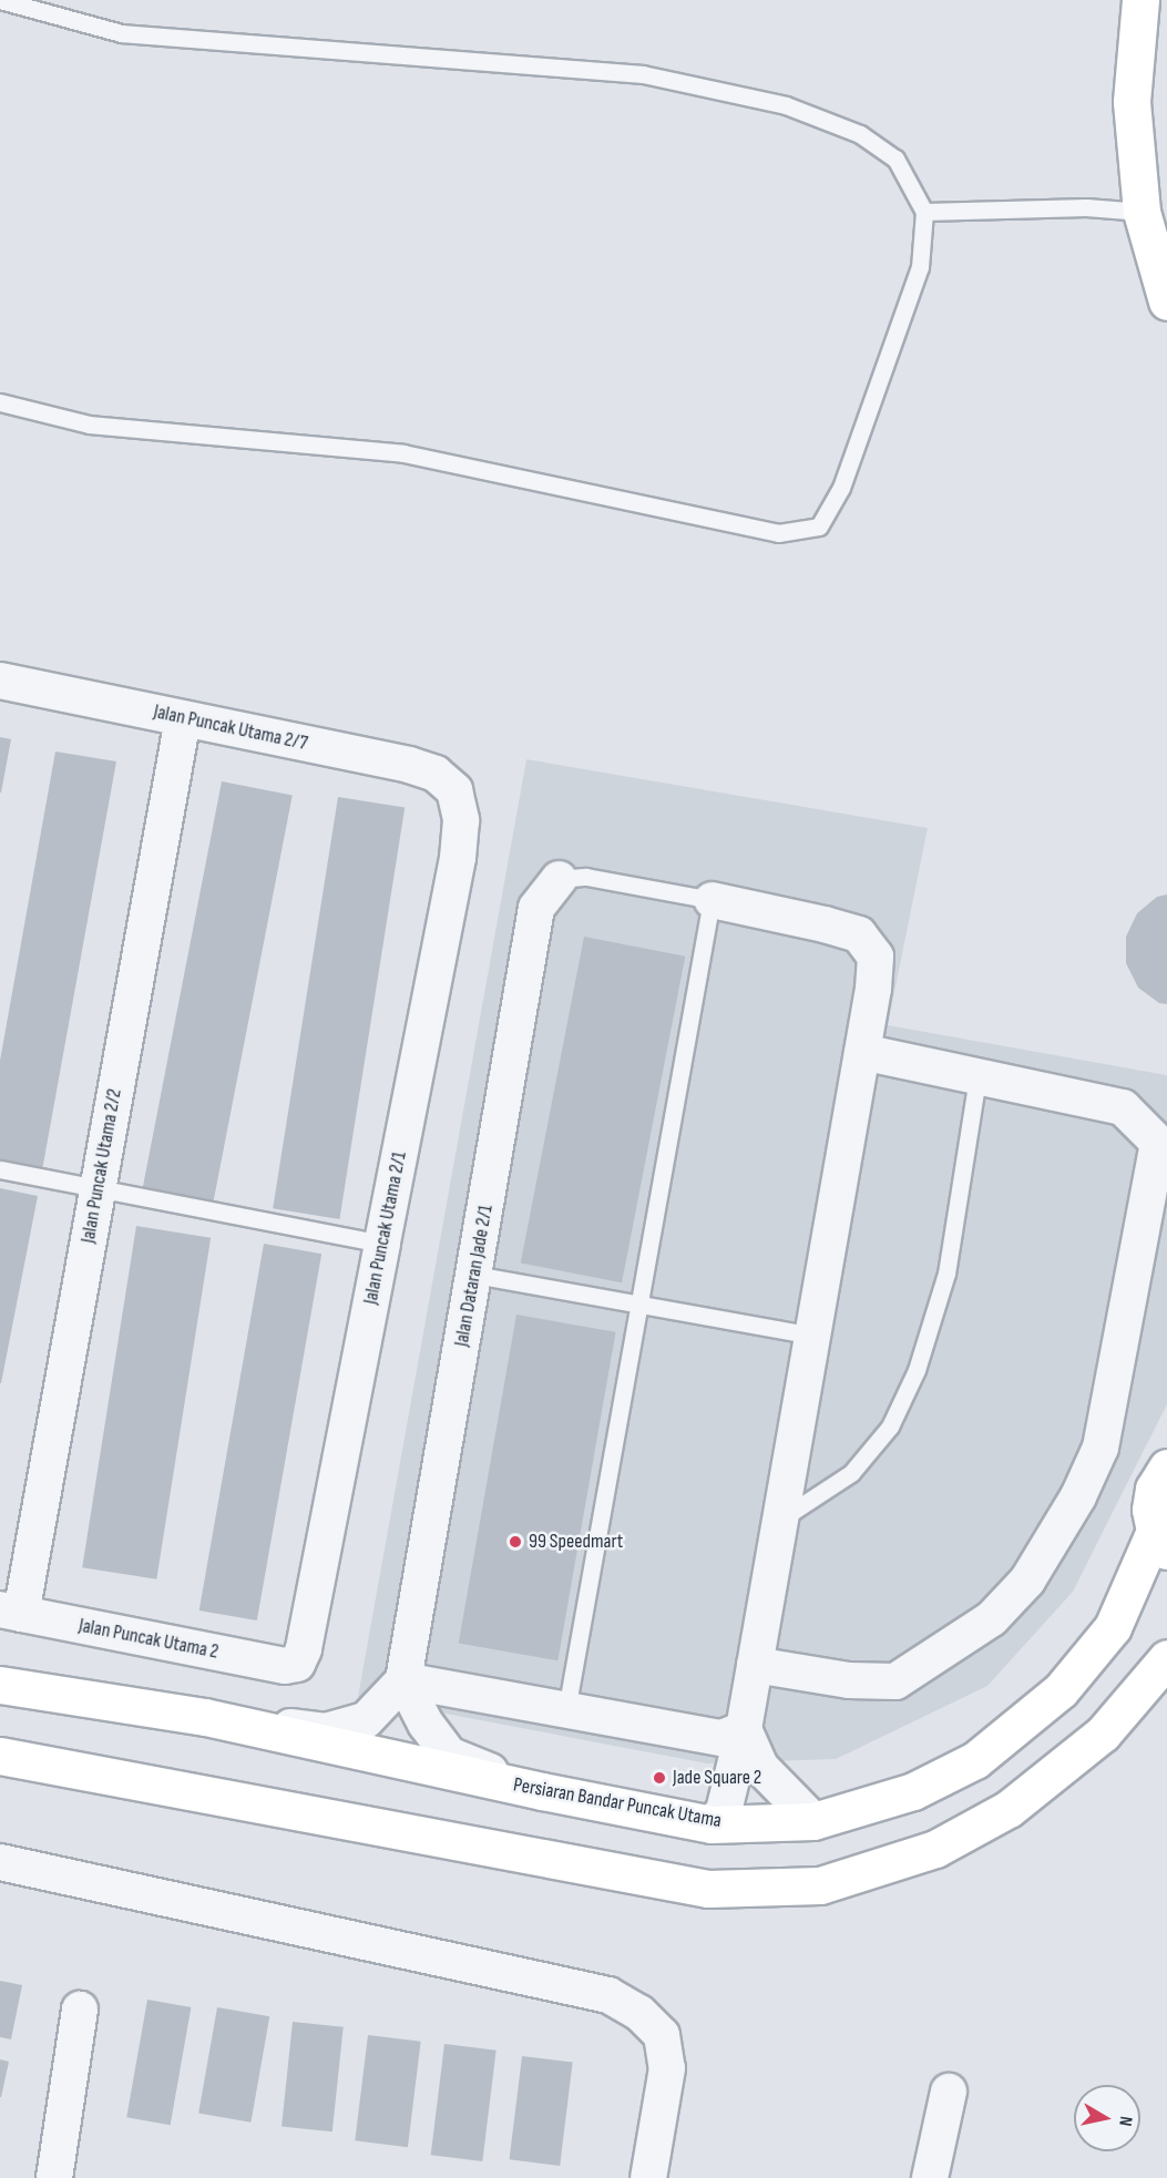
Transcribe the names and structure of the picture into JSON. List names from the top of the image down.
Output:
{
  "streets": {
    "street": [
      "Jalan Puncak Utama 2/7",
      "Jalan Puncak Utama 2/2",
      "Jalan Puncak Utama 2/1",
      "Jalan Dataran Jade 2/1",
      "Jalan Puncak Utama 2",
      "Persiaran Bandar Puncak Utama"
    ]
  },
  "crossings": [
    ["Jalan Puncak Utama 2/7", "Jalan Puncak Utama 2/2"],
    ["Jalan Puncak Utama 2/7", "Jalan Puncak Utama 2/1"],
    ["Jalan Puncak Utama 2/2", "Jalan Puncak Utama 2"],
    ["Jalan Puncak Utama 2/1", "Jalan Puncak Utama 2"]
  ],
  "places": ["99 Speedmart", "Jade Square 2"],
  "north": "right"
}
